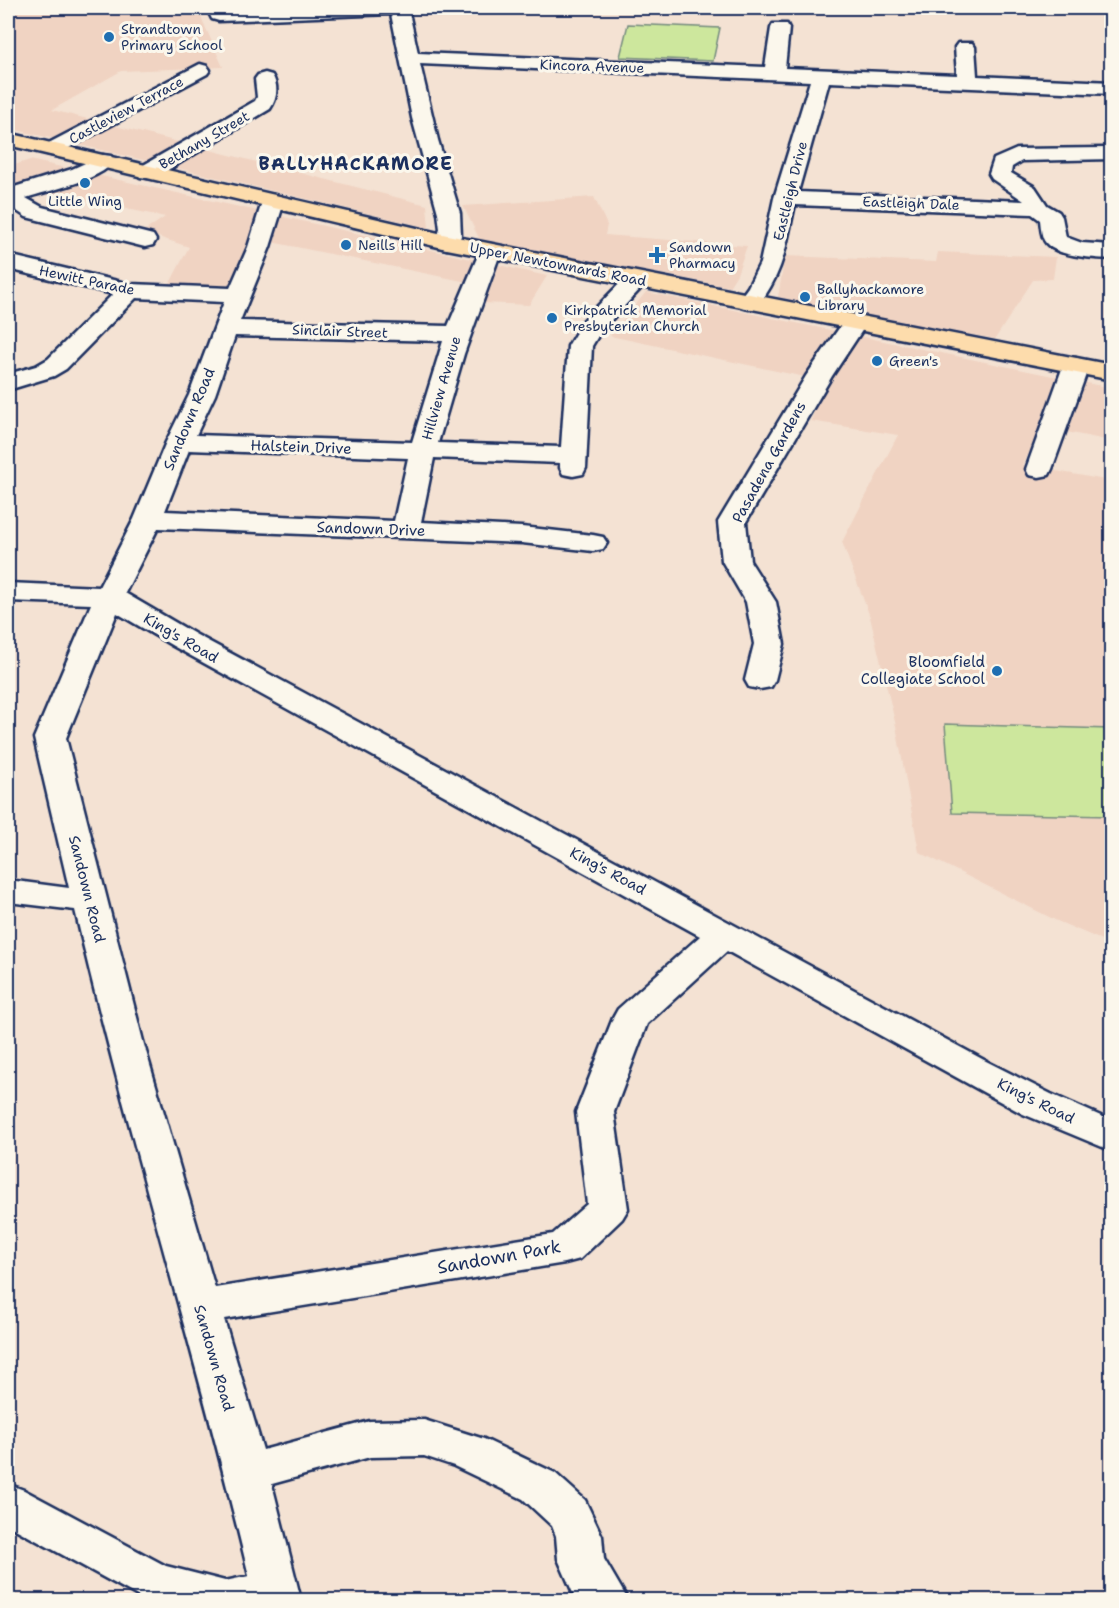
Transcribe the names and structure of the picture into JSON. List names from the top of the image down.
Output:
{
  "streets": {
    "main road": ["Upper Newtownards Road"],
    "street": [
      "Kincora Avenue",
      "Castleview Terrace",
      "Bethany Street",
      "Eastleigh Drive",
      "Eastleigh Dale",
      "Hewitt Parade",
      "Sinclair Street",
      "Hillview Avenue",
      "Sandown Road",
      "Halstein Drive",
      "Pasadena Gardens",
      "Sandown Drive",
      "King's Road",
      "Sandown Park"
    ]
  },
  "crossings": [
    ["Kincora Avenue", "Eastleigh Drive"],
    ["Castleview Terrace", "Upper Newtownards Road"],
    ["Bethany Street", "Upper Newtownards Road"],
    ["Eastleigh Drive", "Eastleigh Dale"],
    ["Eastleigh Drive", "Upper Newtownards Road"],
    ["Upper Newtownards Road", "Hillview Avenue"],
    ["Upper Newtownards Road", "Sandown Road"],
    ["Upper Newtownards Road", "Halstein Drive"],
    ["Upper Newtownards Road", "Pasadena Gardens"],
    ["Hewitt Parade", "Sandown Road"],
    ["Sinclair Street", "Hillview Avenue"],
    ["Sinclair Street", "Sandown Road"],
    ["Hillview Avenue", "Halstein Drive"],
    ["Hillview Avenue", "Sandown Drive"],
    ["Sandown Road", "Halstein Drive"],
    ["Sandown Road", "Sandown Drive"],
    ["Sandown Road", "King's Road"],
    ["Sandown Road", "Sandown Park"],
    ["King's Road", "Sandown Park"]
  ],
  "districts": ["BALLYHACKAMORE"],
  "places": {
    "other": [
      "Strandtown Primary School",
      "Little Wing",
      "Neills Hill",
      "Ballyhackamore Library",
      "Kirkpatrick Memorial Presbyterian Church",
      "Green's",
      "Bloomfield Collegiate School"
    ],
    "health": ["Sandown Pharmacy"]
  }
}
